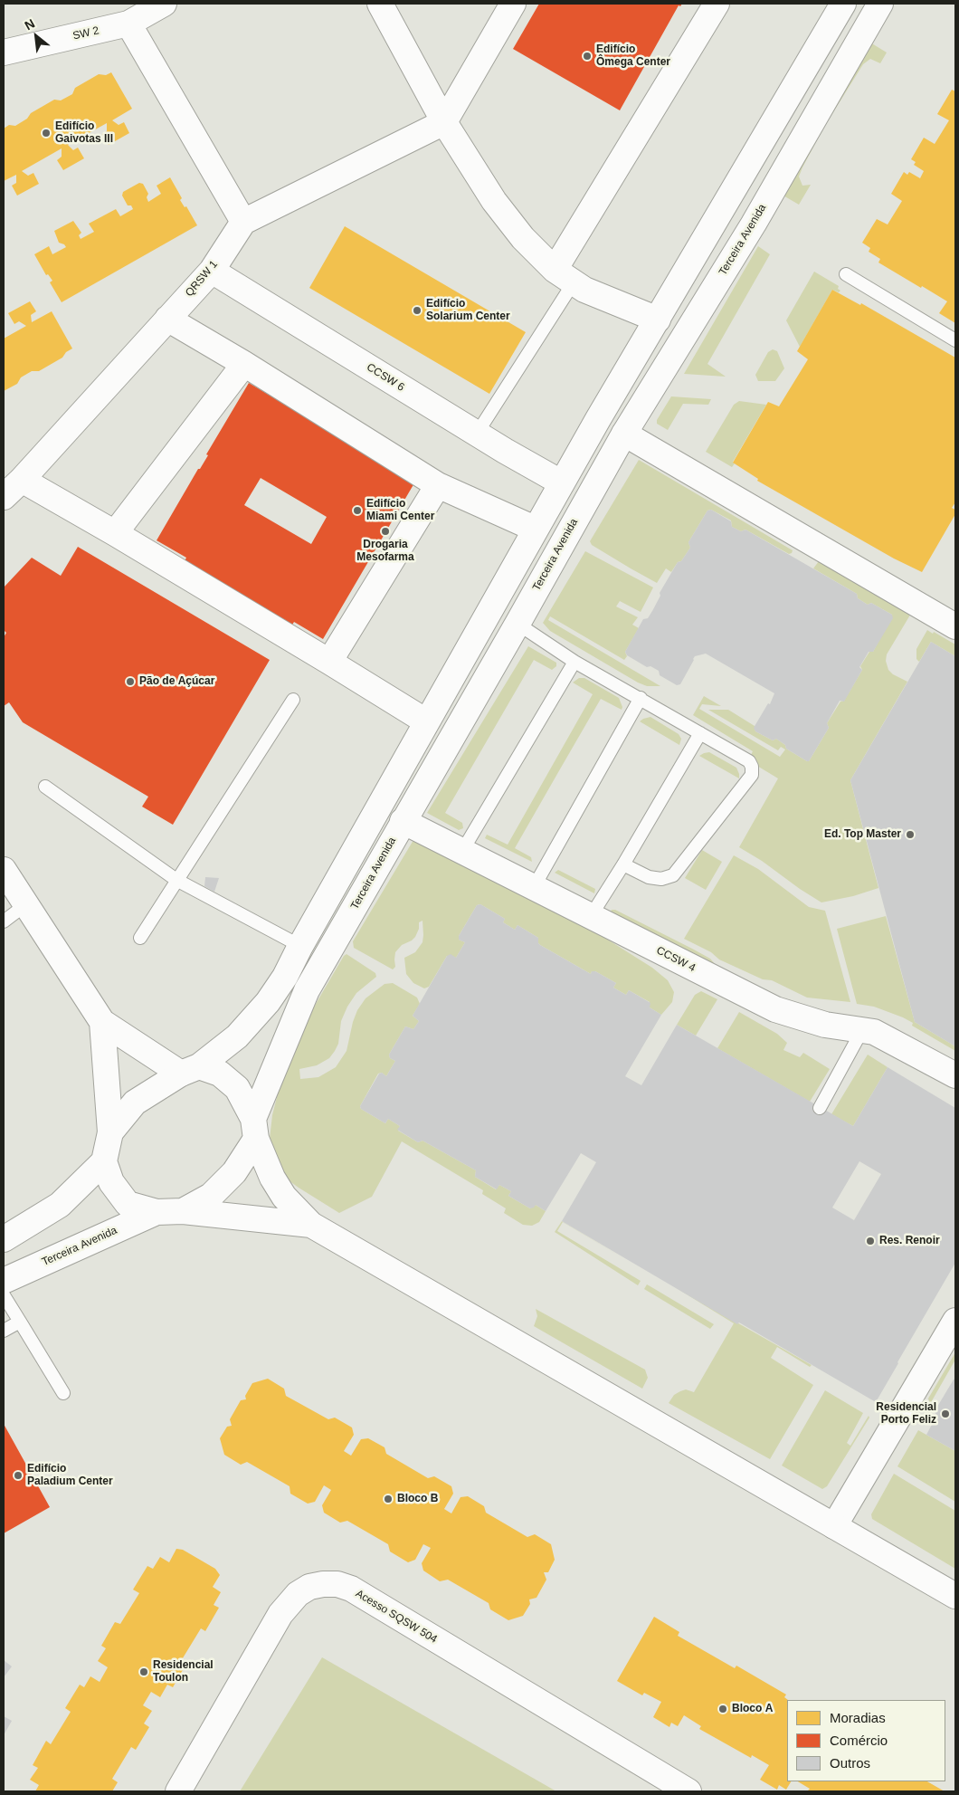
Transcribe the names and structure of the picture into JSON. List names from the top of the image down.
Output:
{
  "streets": {
    "street": [
      "SW 2",
      "Terceira Avenida",
      "QRSW 1",
      "CCSW 6",
      "CCSW 4",
      "Acesso SQSW 504"
    ]
  },
  "crossings": [
    ["Terceira Avenida", "CCSW 4"],
    ["QRSW 1", "CCSW 6"]
  ],
  "places": [
    "Edifício Ômega Center",
    "Edifício Gaivotas III",
    "Edifício Solarium Center",
    "Edifício Miami Center",
    "Drogaria Mesofarma",
    "Pão de Açúcar",
    "Ed. Top Master",
    "Res. Renoir",
    "Residencial Porto Feliz",
    "Edifício Paladium Center",
    "Bloco B",
    "Residencial Toulon",
    "Bloco A"
  ],
  "legend": ["Moradias", "Comércio", "Outros"],
  "north": "top left"
}
